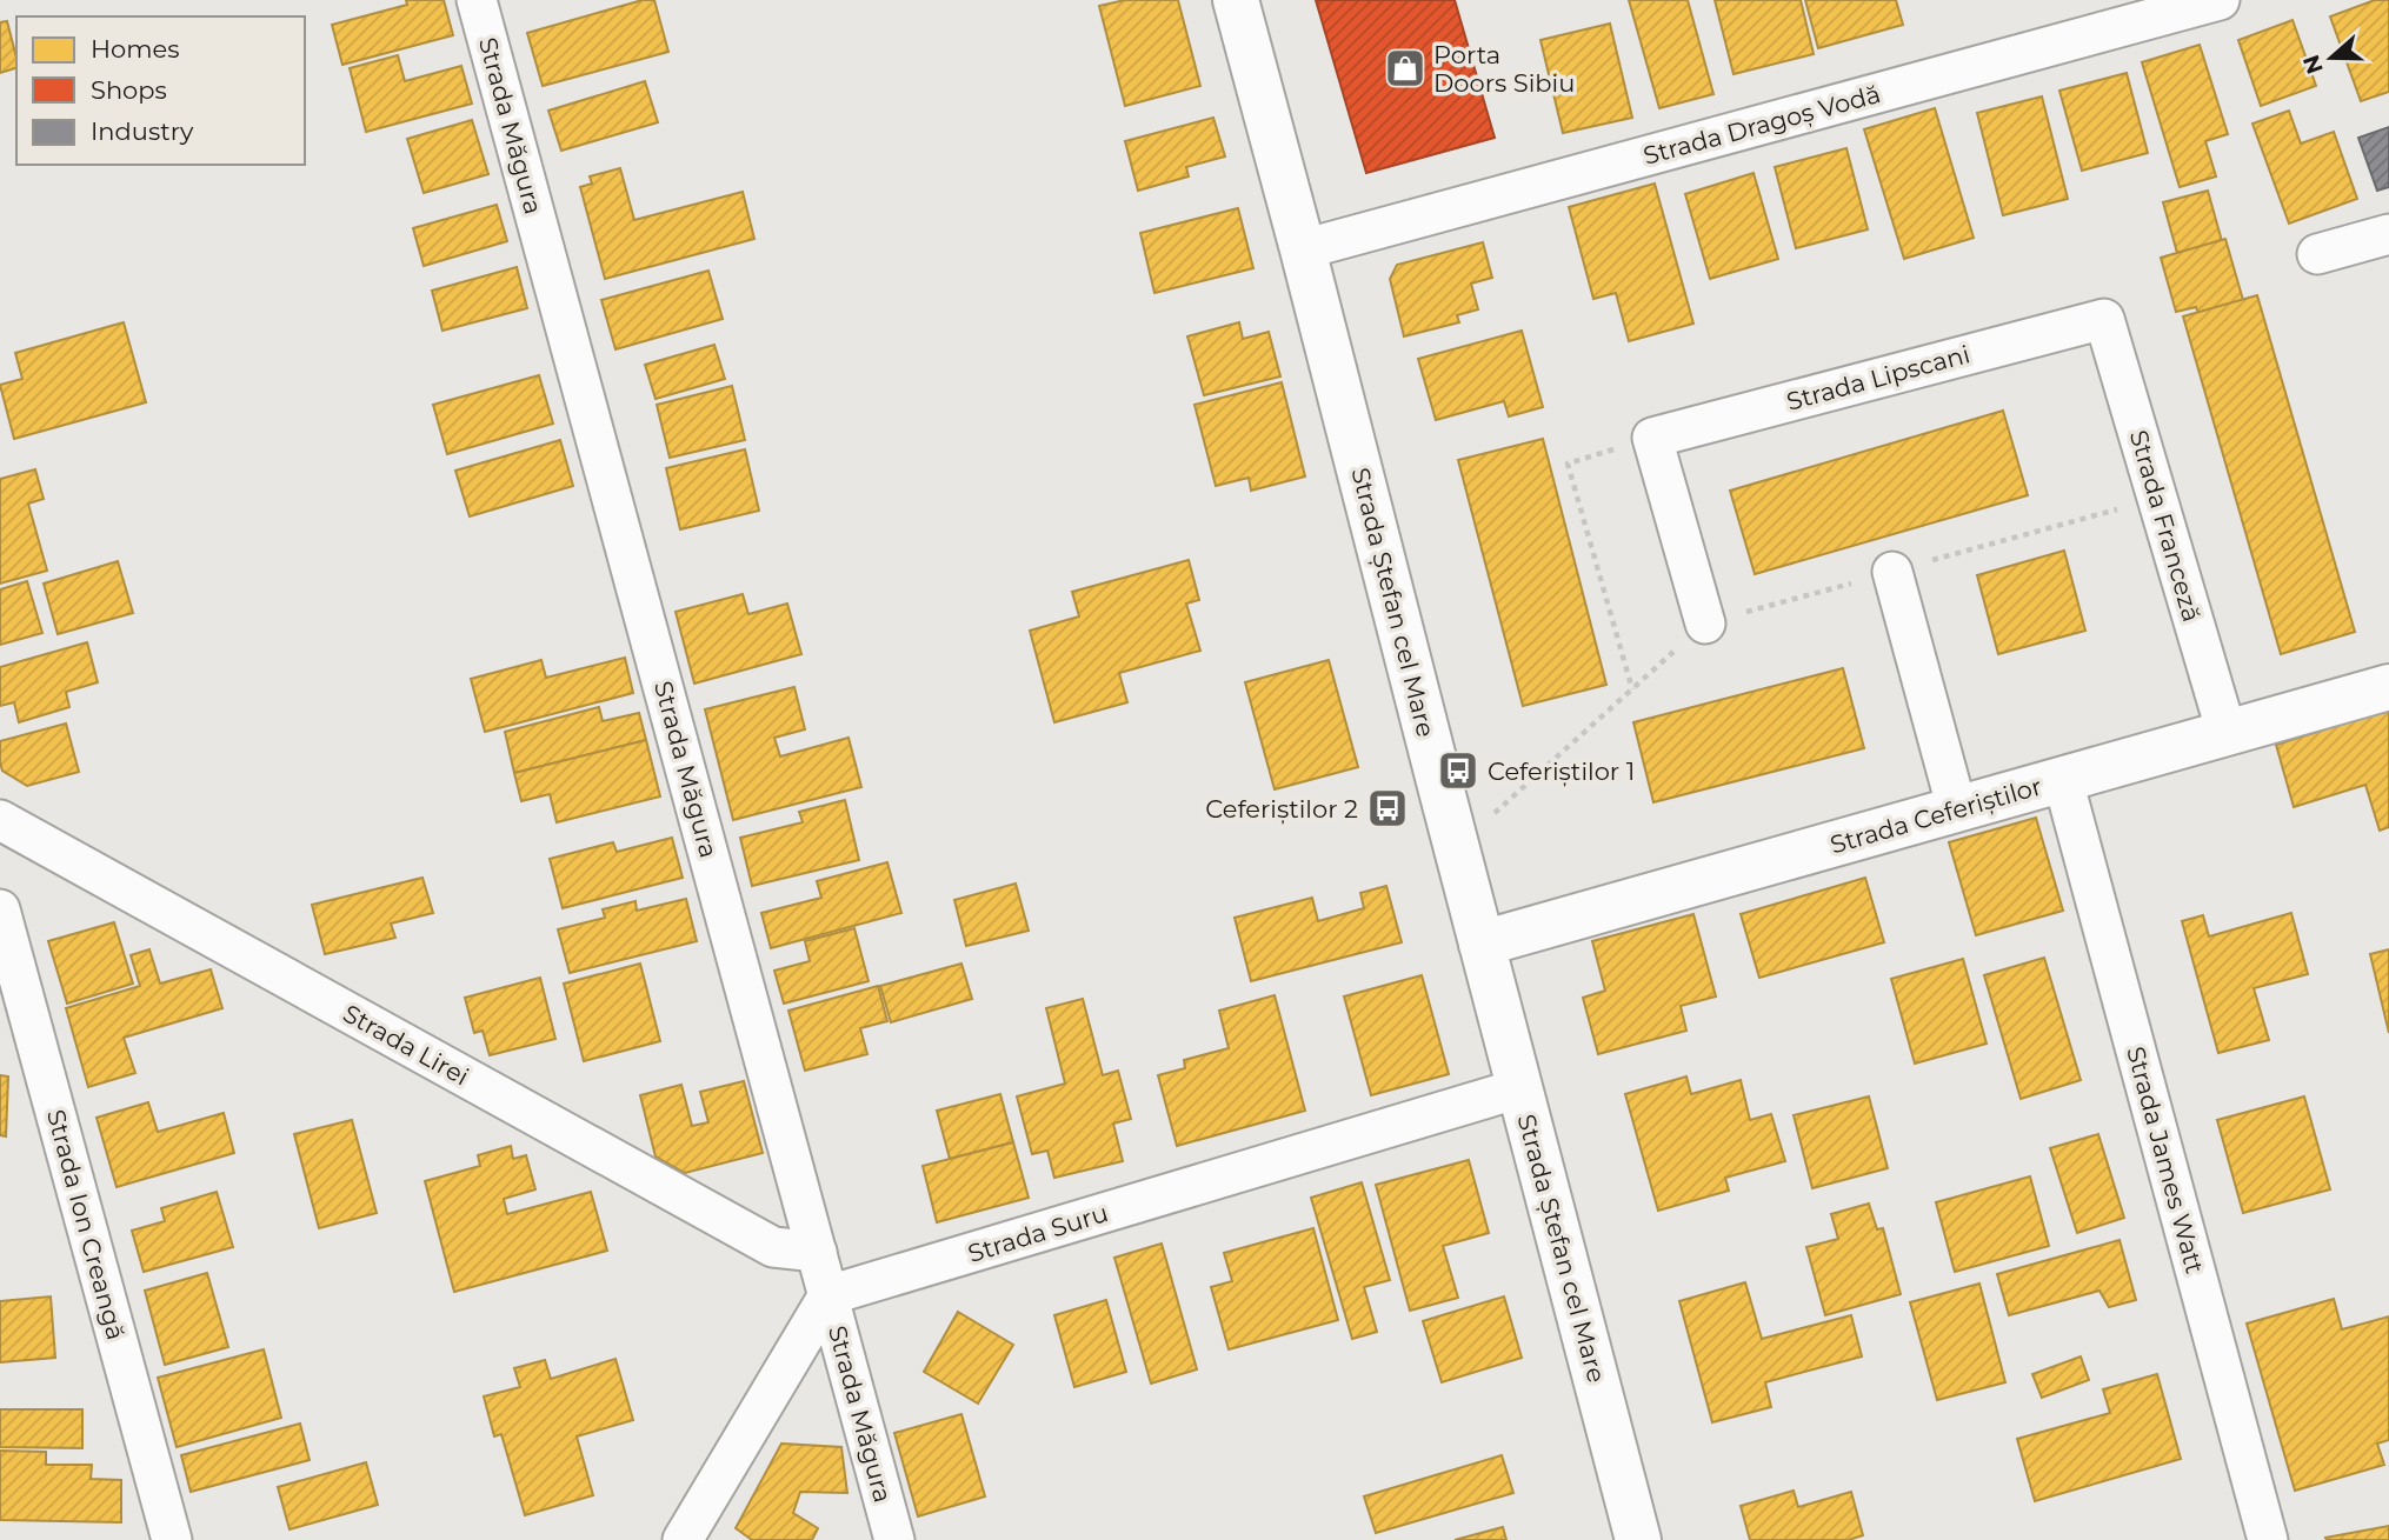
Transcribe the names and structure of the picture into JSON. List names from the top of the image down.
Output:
{
  "streets": {
    "main road": ["Strada Ștefan cel Mare", "Strada Ceferiștilor"],
    "street": [
      "Strada Dragoș Vodă",
      "Strada Măgura",
      "Strada Lipscani",
      "Strada Franceză",
      "Strada Lirei",
      "Strada James Watt",
      "Strada Ion Creangă",
      "Strada Suru"
    ]
  },
  "crossings": [
    ["Strada Dragoș Vodă", "Strada Ștefan cel Mare"],
    ["Strada Măgura", "Strada Lirei"],
    ["Strada Măgura", "Strada Suru"],
    ["Strada Lipscani", "Strada Franceză"],
    ["Strada Franceză", "Strada Ceferiștilor"],
    ["Strada Ștefan cel Mare", "Strada Ceferiștilor"],
    ["Strada Ștefan cel Mare", "Strada Suru"],
    ["Strada Ceferiștilor", "Strada James Watt"]
  ],
  "places": {
    "shop": ["Porta Doors Sibiu"],
    "bus stop": ["Ceferiștilor 1", "Ceferiștilor 2"]
  },
  "legend": ["Homes", "Shops", "Industry"],
  "north": "left"
}
